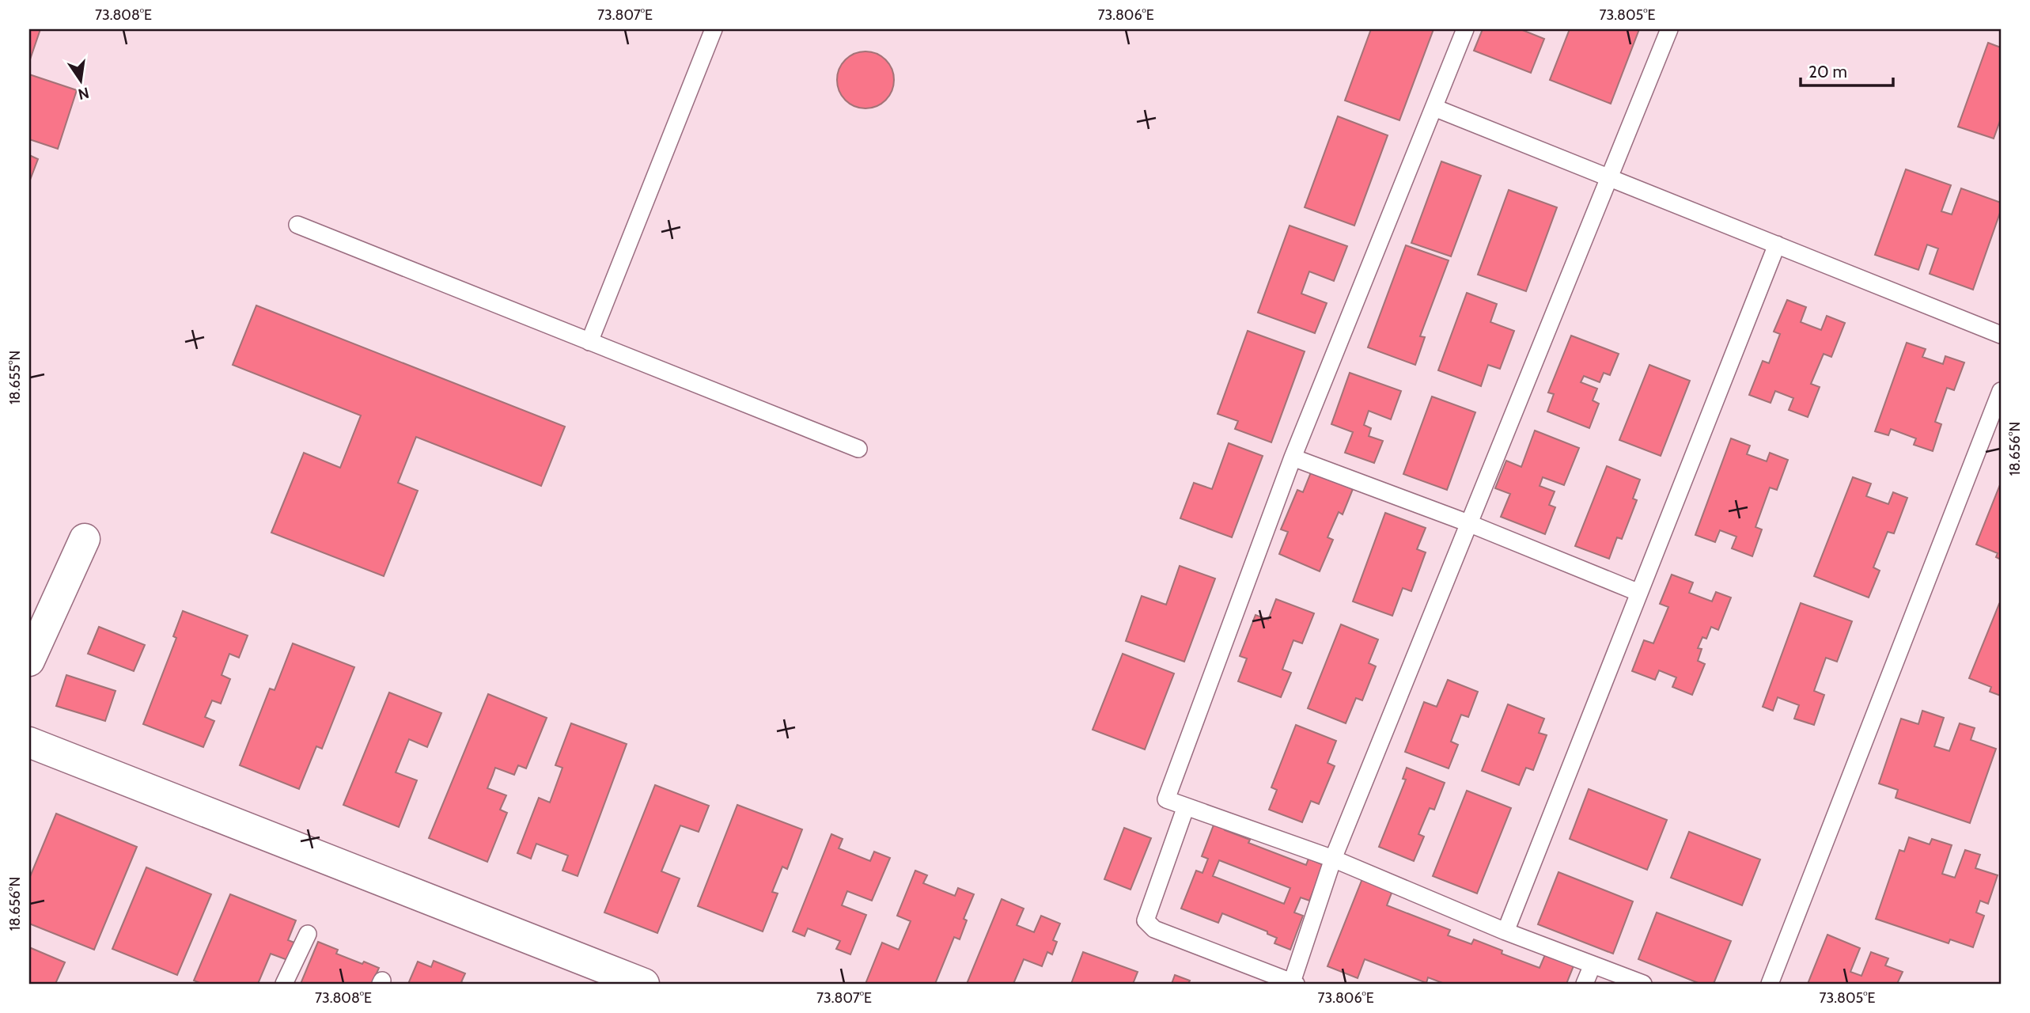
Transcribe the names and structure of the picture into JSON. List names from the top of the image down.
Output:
{
  "scale_bar": "20 m",
  "north": "bottom",
  "coordinates": [
    "73.808°E",
    "73.807°E",
    "73.806°E",
    "73.805°E",
    "18.655°N",
    "18.656°N"
  ]
}
